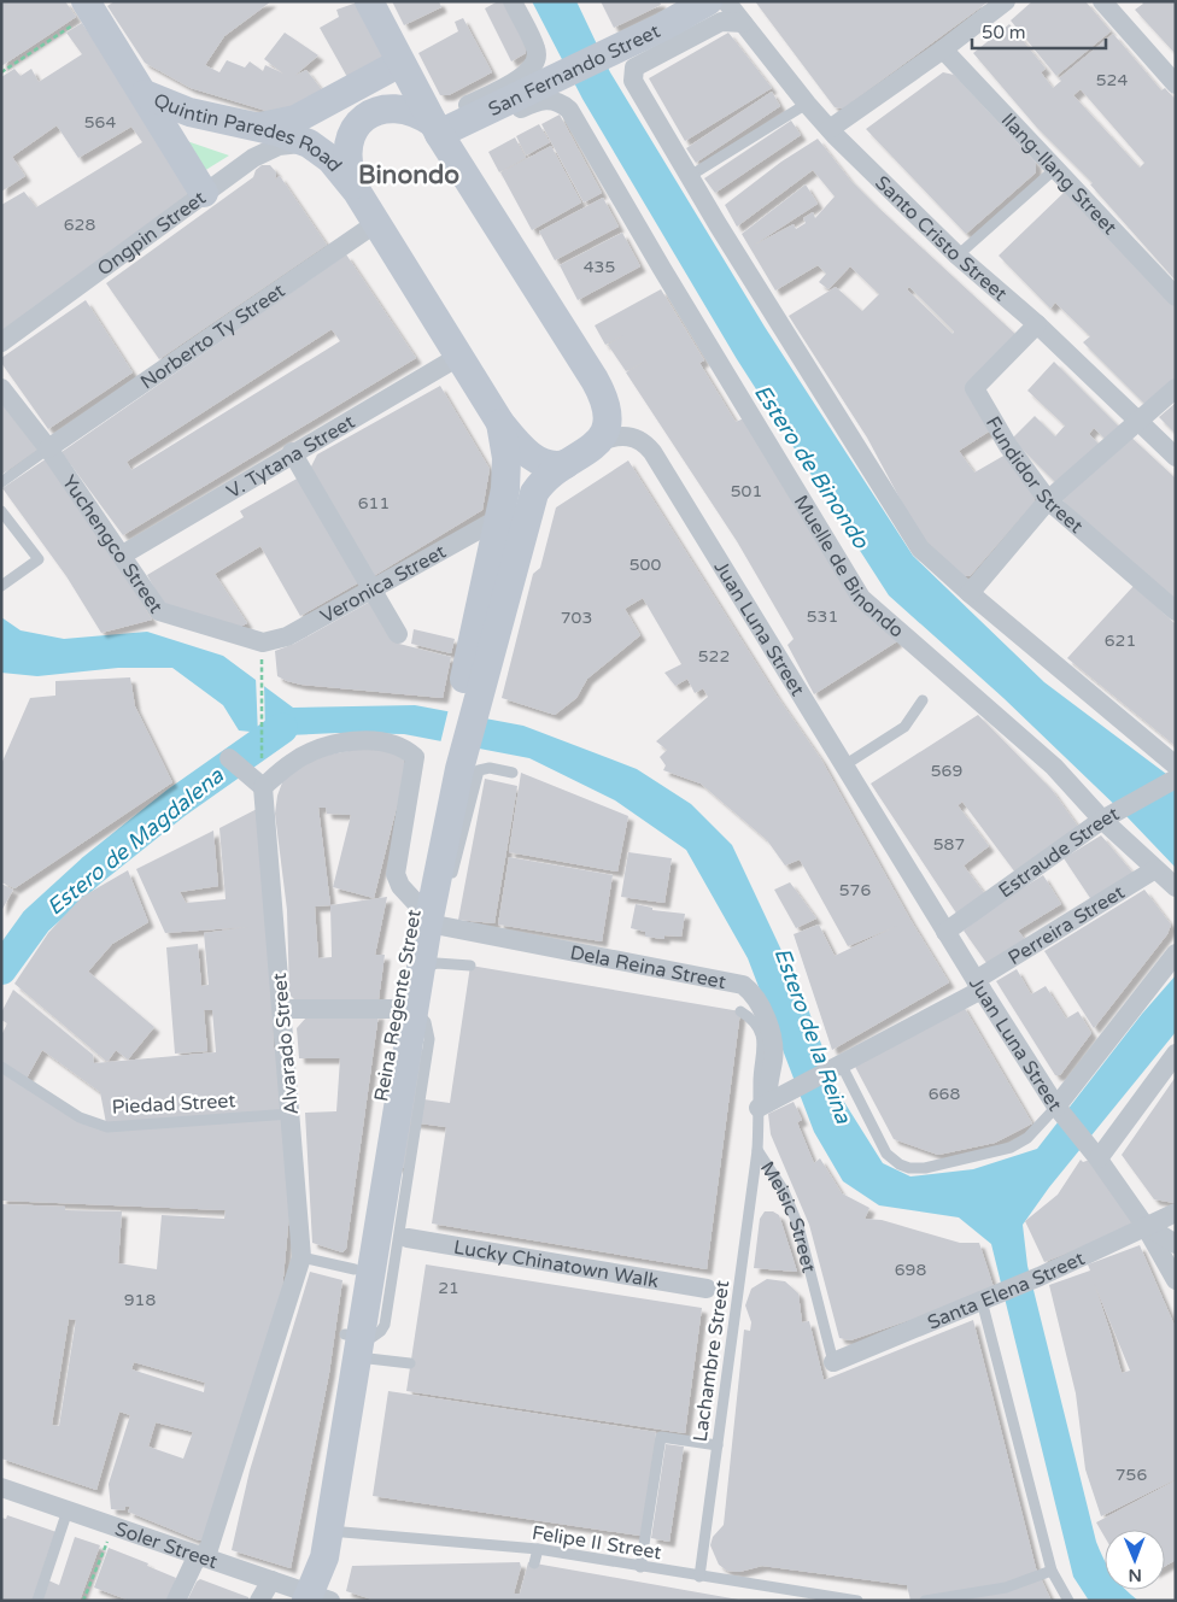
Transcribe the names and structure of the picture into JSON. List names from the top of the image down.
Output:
{
  "streets": {
    "main road": ["San Fernando Street", "Quintin Paredes Road", "Reina Regente Street"],
    "street": [
      "Ilang-Ilang Street",
      "Ongpin Street",
      "Santo Cristo Street",
      "Norberto Ty Street",
      "V. Tytana Street",
      "Fundidor Street",
      "Yuchengco Street",
      "Muelle de Binondo",
      "Veronica Street",
      "Juan Luna Street",
      "Estraude Street",
      "Perreira Street",
      "Dela Reina Street",
      "Alvarado Street",
      "Lucky Chinatown Walk",
      "Santa Elena Street",
      "Soler Street"
    ],
    "lane": [
      "Piedad Street",
      "Meisic Street",
      "Lachambre Street",
      "Felipe II Street"
    ]
  },
  "crossings": [
    ["San Fernando Street", "Muelle de Binondo"],
    ["Quintin Paredes Road", "Ongpin Street"],
    ["Quintin Paredes Road", "Norberto Ty Street"],
    ["Quintin Paredes Road", "V. Tytana Street"],
    ["Quintin Paredes Road", "Reina Regente Street"],
    ["Santo Cristo Street", "Fundidor Street"],
    ["Norberto Ty Street", "Yuchengco Street"],
    ["V. Tytana Street", "Yuchengco Street"],
    ["Yuchengco Street", "Veronica Street"],
    ["Muelle de Binondo", "Estraude Street"],
    ["Muelle de Binondo", "Perreira Street"],
    ["Veronica Street", "Reina Regente Street"],
    ["Juan Luna Street", "Estraude Street"],
    ["Juan Luna Street", "Perreira Street"],
    ["Juan Luna Street", "Santa Elena Street"],
    ["Dela Reina Street", "Reina Regente Street"],
    ["Dela Reina Street", "Meisic Street"],
    ["Reina Regente Street", "Felipe II Street"],
    ["Reina Regente Street", "Soler Street"],
    ["Alvarado Street", "Piedad Street"],
    ["Alvarado Street", "Soler Street"],
    ["Meisic Street", "Santa Elena Street"],
    ["Meisic Street", "Lachambre Street"],
    ["Lachambre Street", "Felipe II Street"]
  ],
  "districts": ["Binondo"],
  "water": ["Estero de Binondo", "Estero de Magdalena", "Estero de la Reina"],
  "house_numbers": [
    "524",
    "564",
    "628",
    "435",
    "501",
    "611",
    "500",
    "531",
    "703",
    "621",
    "522",
    "569",
    "587",
    "576",
    "668",
    "698",
    "21",
    "918",
    "756"
  ],
  "scale_bar": "50 m",
  "north": "bottom"
}
